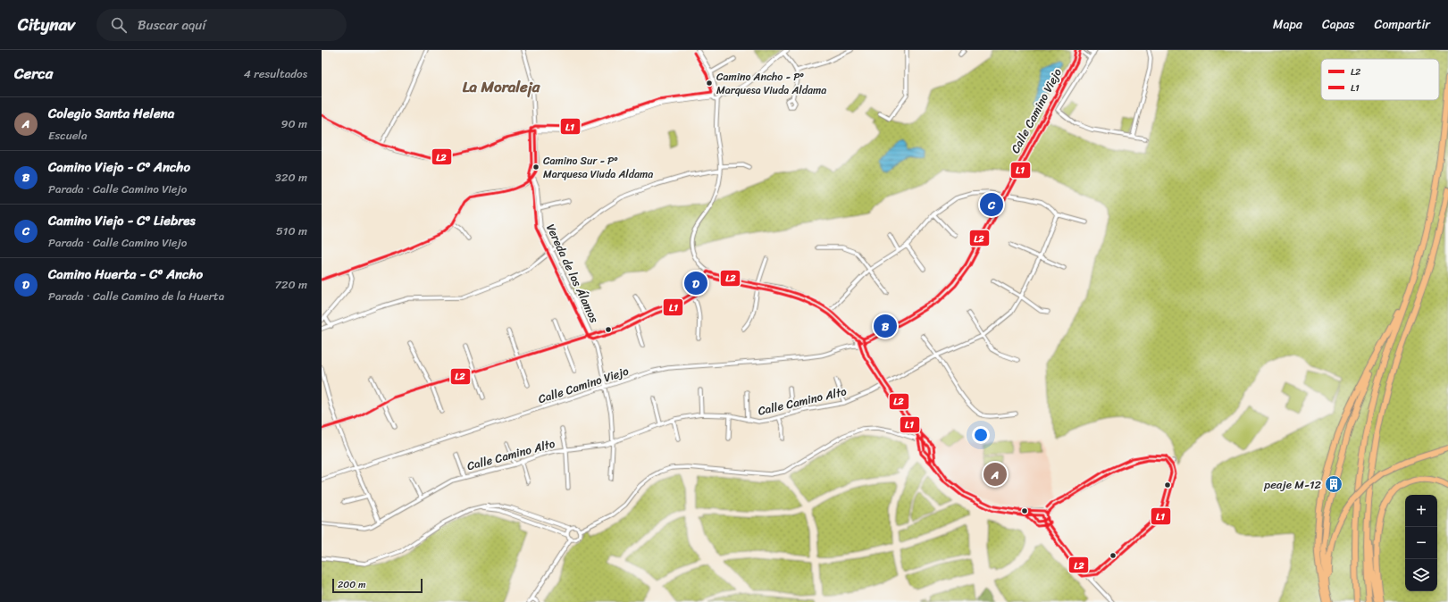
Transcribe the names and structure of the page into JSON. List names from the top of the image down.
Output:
{
  "streets": {
    "street": ["Calle Camino Viejo", "Vereda de los Álamos", "Calle Camino Alto"]
  },
  "crossings": [
    ["Calle Camino Viejo", "Vereda de los Álamos"],
    ["Vereda de los Álamos", "Calle Camino Alto"]
  ],
  "districts": ["La Moraleja"],
  "places": {
    "other": ["Camino Ancho - Pº Marquesa Viuda Aldama", "Camino Sur - Pº Marquesa Viuda Aldama"],
    "building": ["peaje M-12"]
  },
  "lines": ["transit line L2", "transit line L1"],
  "legend": ["L2", "L1"],
  "scale_bar": "200 m",
  "page": {
    "header": "Citynav",
    "search": "Buscar aquí",
    "nav": ["Mapa", "Capas", "Compartir"],
    "heading": ["Cerca", "4 resultados"],
    "list": [
      {
        "mark": "A",
        "name": "Colegio Santa Helena",
        "note": "Escuela",
        "value": "90 m"
      },
      {
        "mark": "B",
        "name": "Camino Viejo - Cº Ancho",
        "note": "Parada · Calle Camino Viejo",
        "value": "320 m"
      },
      {
        "mark": "C",
        "name": "Camino Viejo - Cº Liebres",
        "note": "Parada · Calle Camino Viejo",
        "value": "510 m"
      },
      {
        "mark": "D",
        "name": "Camino Huerta - Cº Ancho",
        "note": "Parada · Calle Camino de la Huerta",
        "value": "720 m"
      }
    ],
    "pins": [
      "C",
      "D",
      "B",
      "A"
    ],
    "map_buttons": ["+", "−"],
    "scale": "200 m"
  }
}
